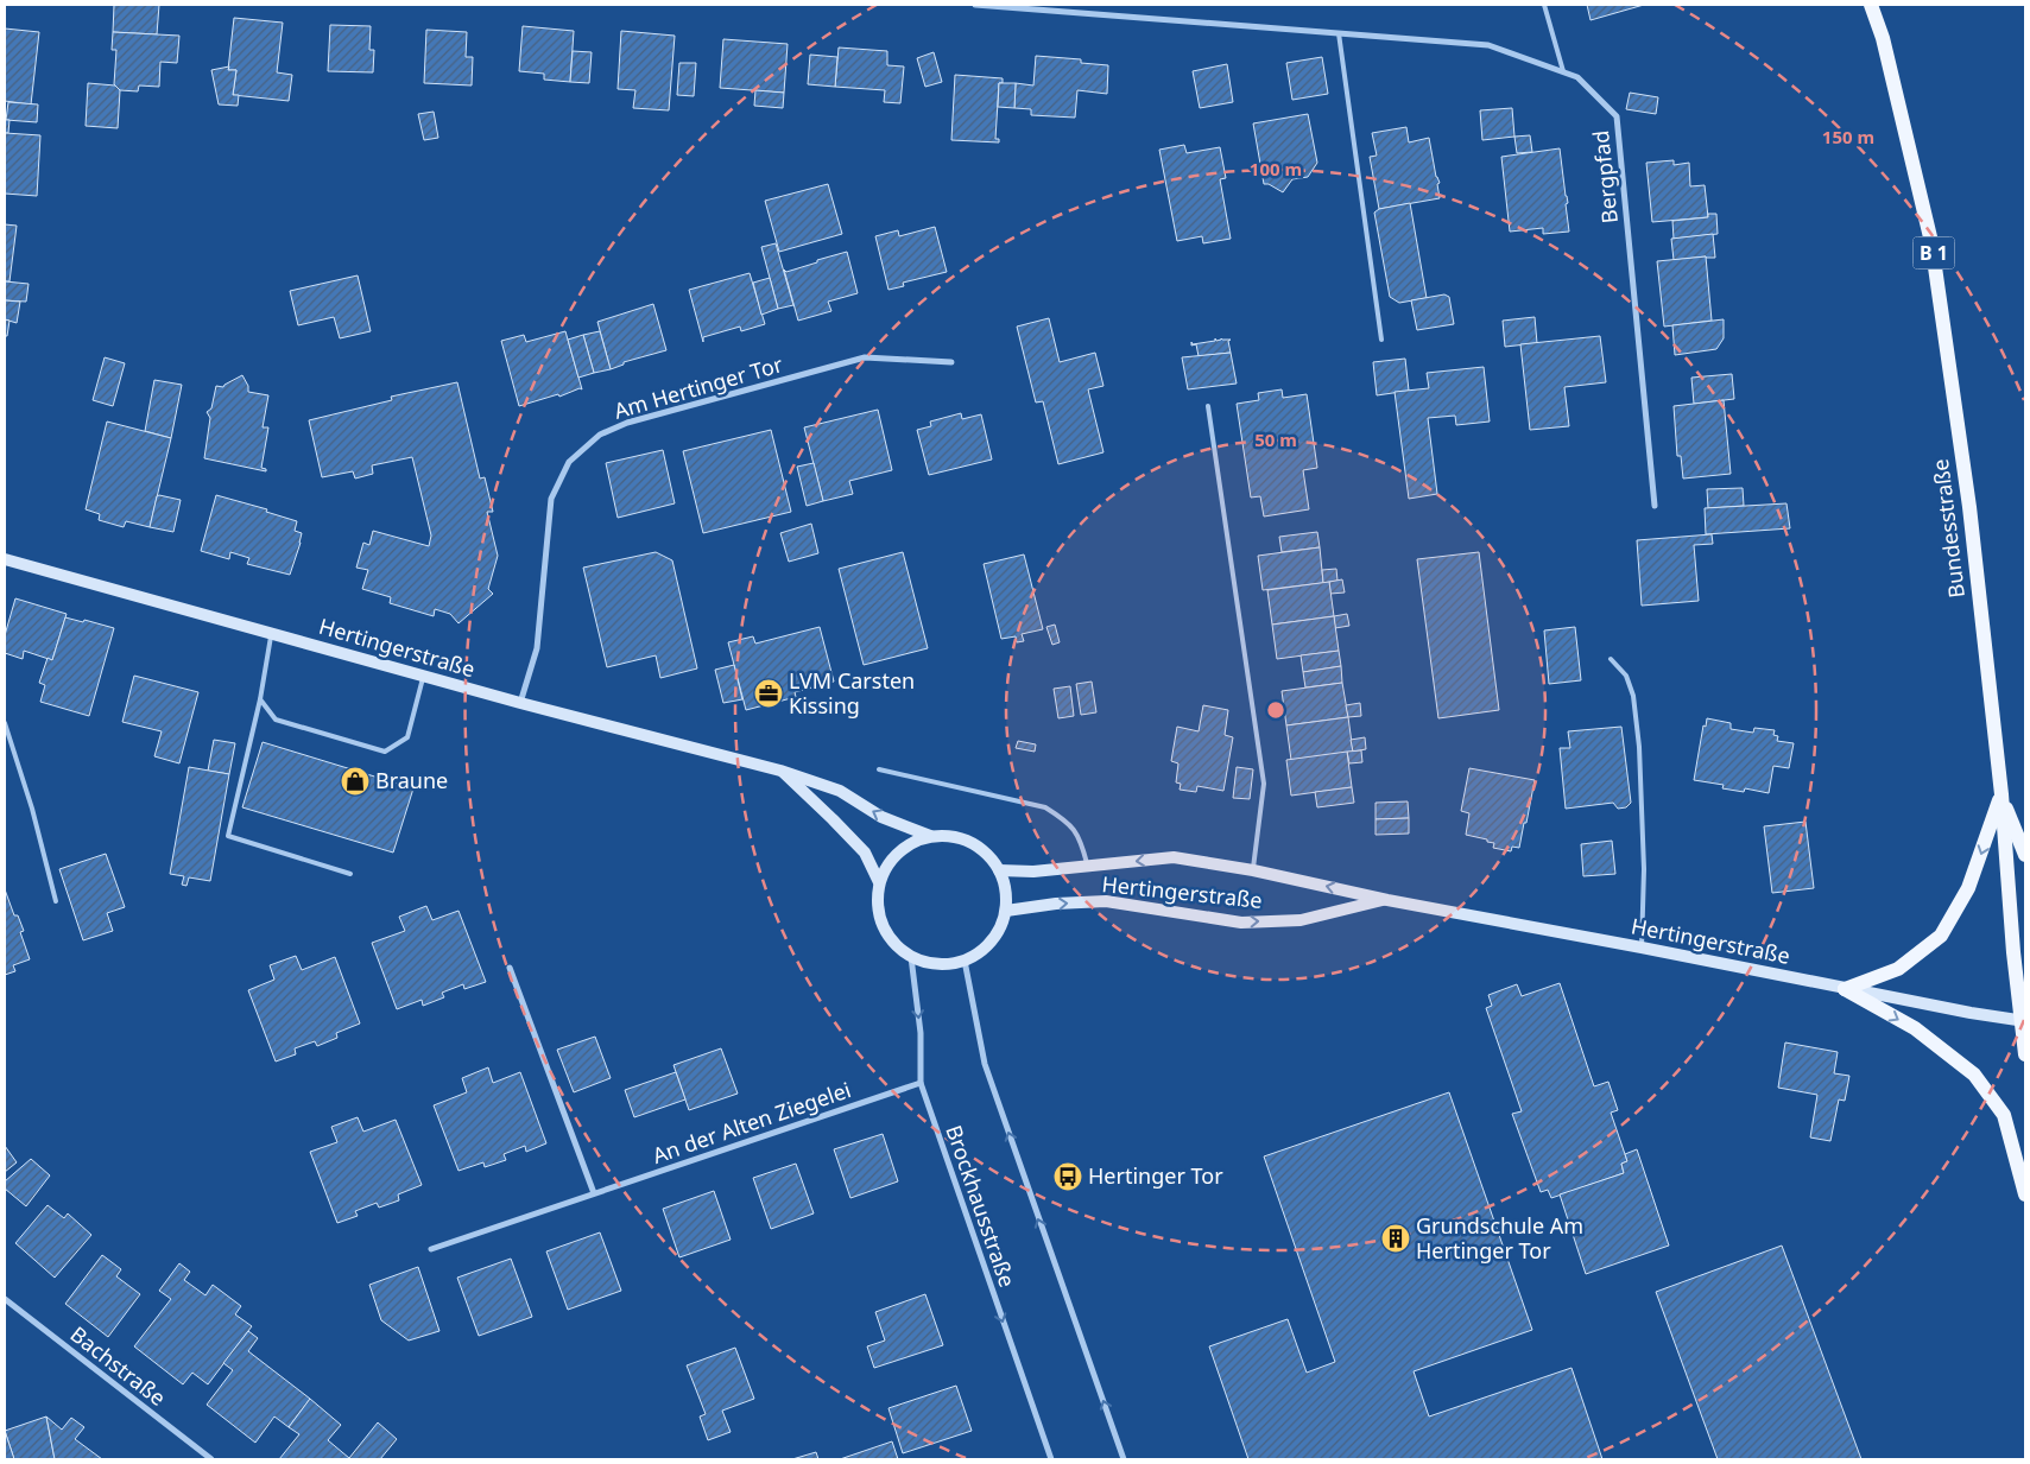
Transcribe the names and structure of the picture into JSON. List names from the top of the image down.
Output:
{
  "streets": {
    "main road": ["B 1", "Bundesstraße", "Hertingerstraße"],
    "street": [
      "Bergpfad",
      "Am Hertinger Tor",
      "An der Alten Ziegelei",
      "Brockhausstraße",
      "Bachstraße"
    ]
  },
  "crossings": [
    ["Am Hertinger Tor", "Hertingerstraße"],
    ["Bundesstraße", "Hertingerstraße"],
    ["Hertingerstraße", "Brockhausstraße"],
    ["An der Alten Ziegelei", "Brockhausstraße"]
  ],
  "one_way": ["Brockhausstraße"],
  "places": {
    "office": ["LVM Carsten Kissing"],
    "shop": ["Braune"],
    "bus stop": ["Hertinger Tor"],
    "building": ["Grundschule Am Hertinger Tor"]
  },
  "rings": ["150 m", "100 m", "50 m"]
}
